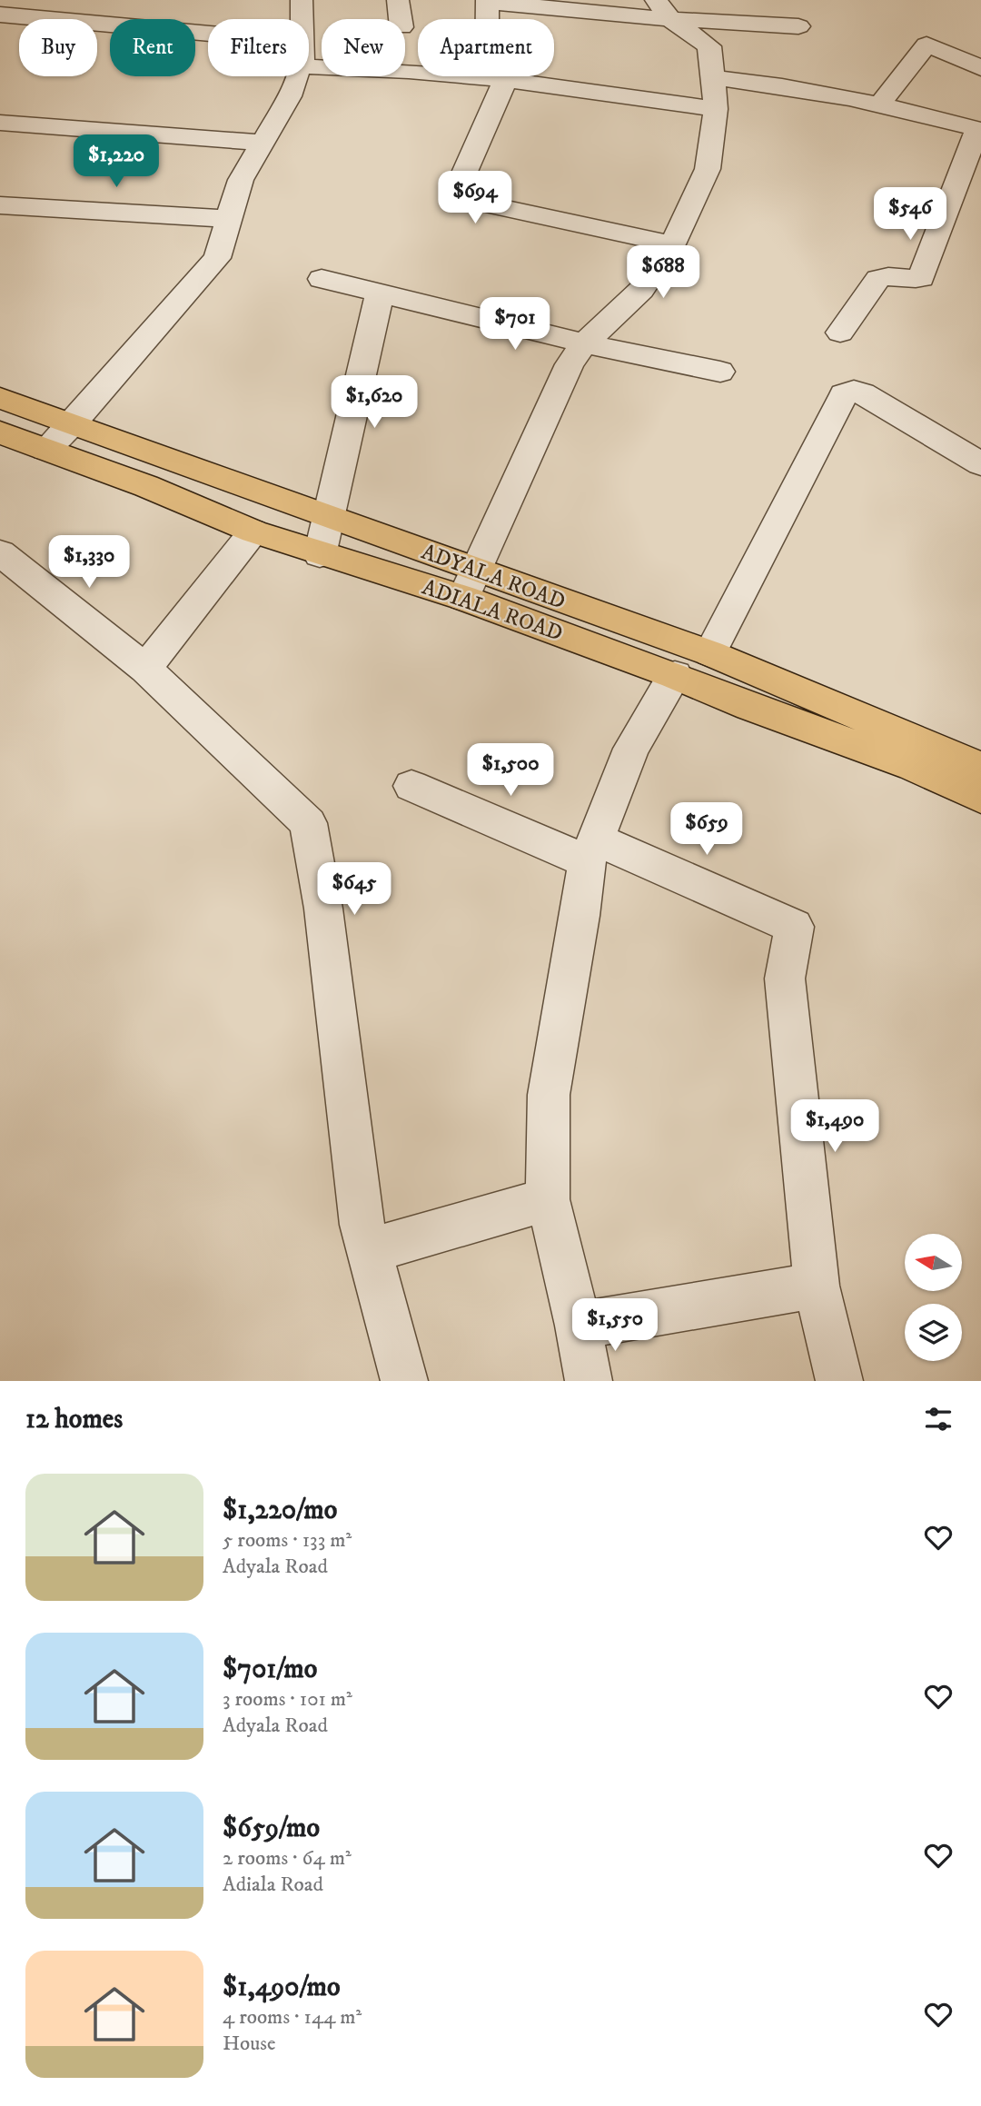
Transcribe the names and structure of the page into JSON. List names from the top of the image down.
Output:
{
  "streets": {
    "main road": ["ADYALA ROAD", "ADIALA ROAD"]
  },
  "crossings": [
    ["ADYALA ROAD", "ADIALA ROAD"]
  ],
  "north": "left",
  "page": {
    "chip": [
      "Buy",
      "Rent",
      "Filters",
      "New",
      "Apartment"
    ],
    "price": [
      "$1,220",
      "$694",
      "$546",
      "$688",
      "$701",
      "$1,620",
      "$1,330",
      "$1,500",
      "$659",
      "$645",
      "$1,490",
      "$1,550"
    ],
    "heading": "12 homes",
    "list": [
      {
        "name": "$1,220/mo",
        "note": "5 rooms · 133 m² · Adyala Road"
      },
      {
        "name": "$701/mo",
        "note": "3 rooms · 101 m² · Adyala Road"
      },
      {
        "name": "$659/mo",
        "note": "2 rooms · 64 m² · Adiala Road"
      },
      {
        "name": "$1,490/mo",
        "note": "4 rooms · 144 m² · House"
      }
    ]
  }
}
